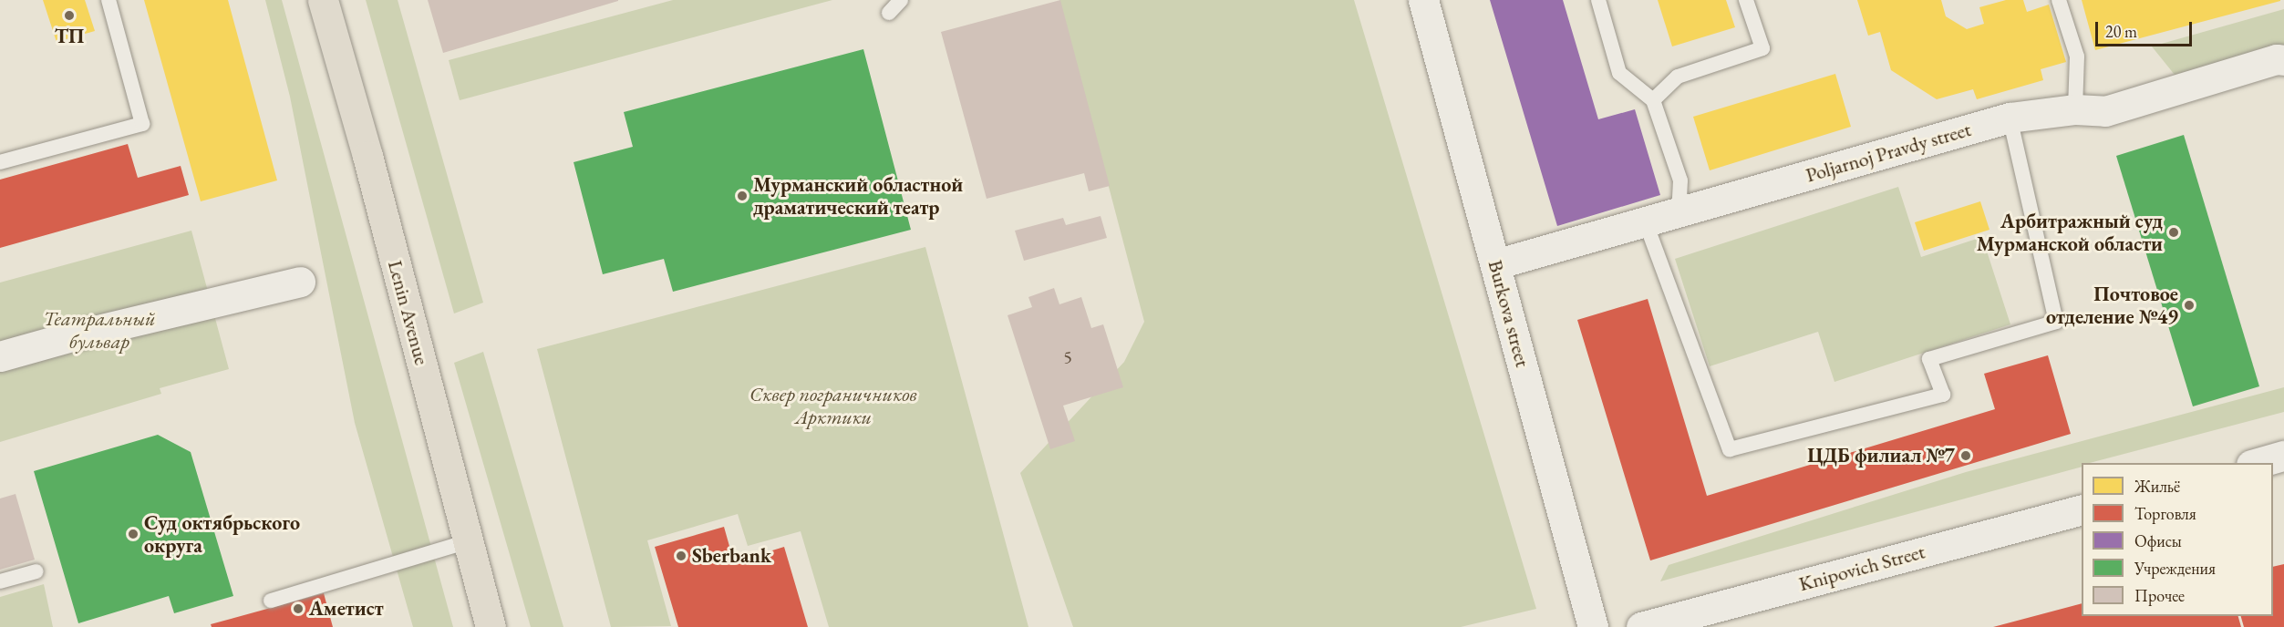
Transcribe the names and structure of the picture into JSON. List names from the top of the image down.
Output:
{
  "streets": {
    "main road": ["Lenin Avenue"],
    "street": ["Poljarnoj Pravdy street", "Burkova street", "Knipovich Street"]
  },
  "crossings": [
    ["Poljarnoj Pravdy street", "Burkova street"]
  ],
  "parks": ["Театральный бульвар", "Сквер пограничников Арктики"],
  "places": [
    "ТП",
    "Мурманский областной драматический театр",
    "Арбитражный суд Мурманской области",
    "Почтовое отделение №49",
    "ЦДБ филиал №7",
    "Суд октябрьского округа",
    "Sberbank",
    "Аметист"
  ],
  "house_numbers": ["5"],
  "legend": [
    "Жильё",
    "Торговля",
    "Офисы",
    "Учреждения",
    "Прочее"
  ],
  "scale_bar": "20 m"
}
